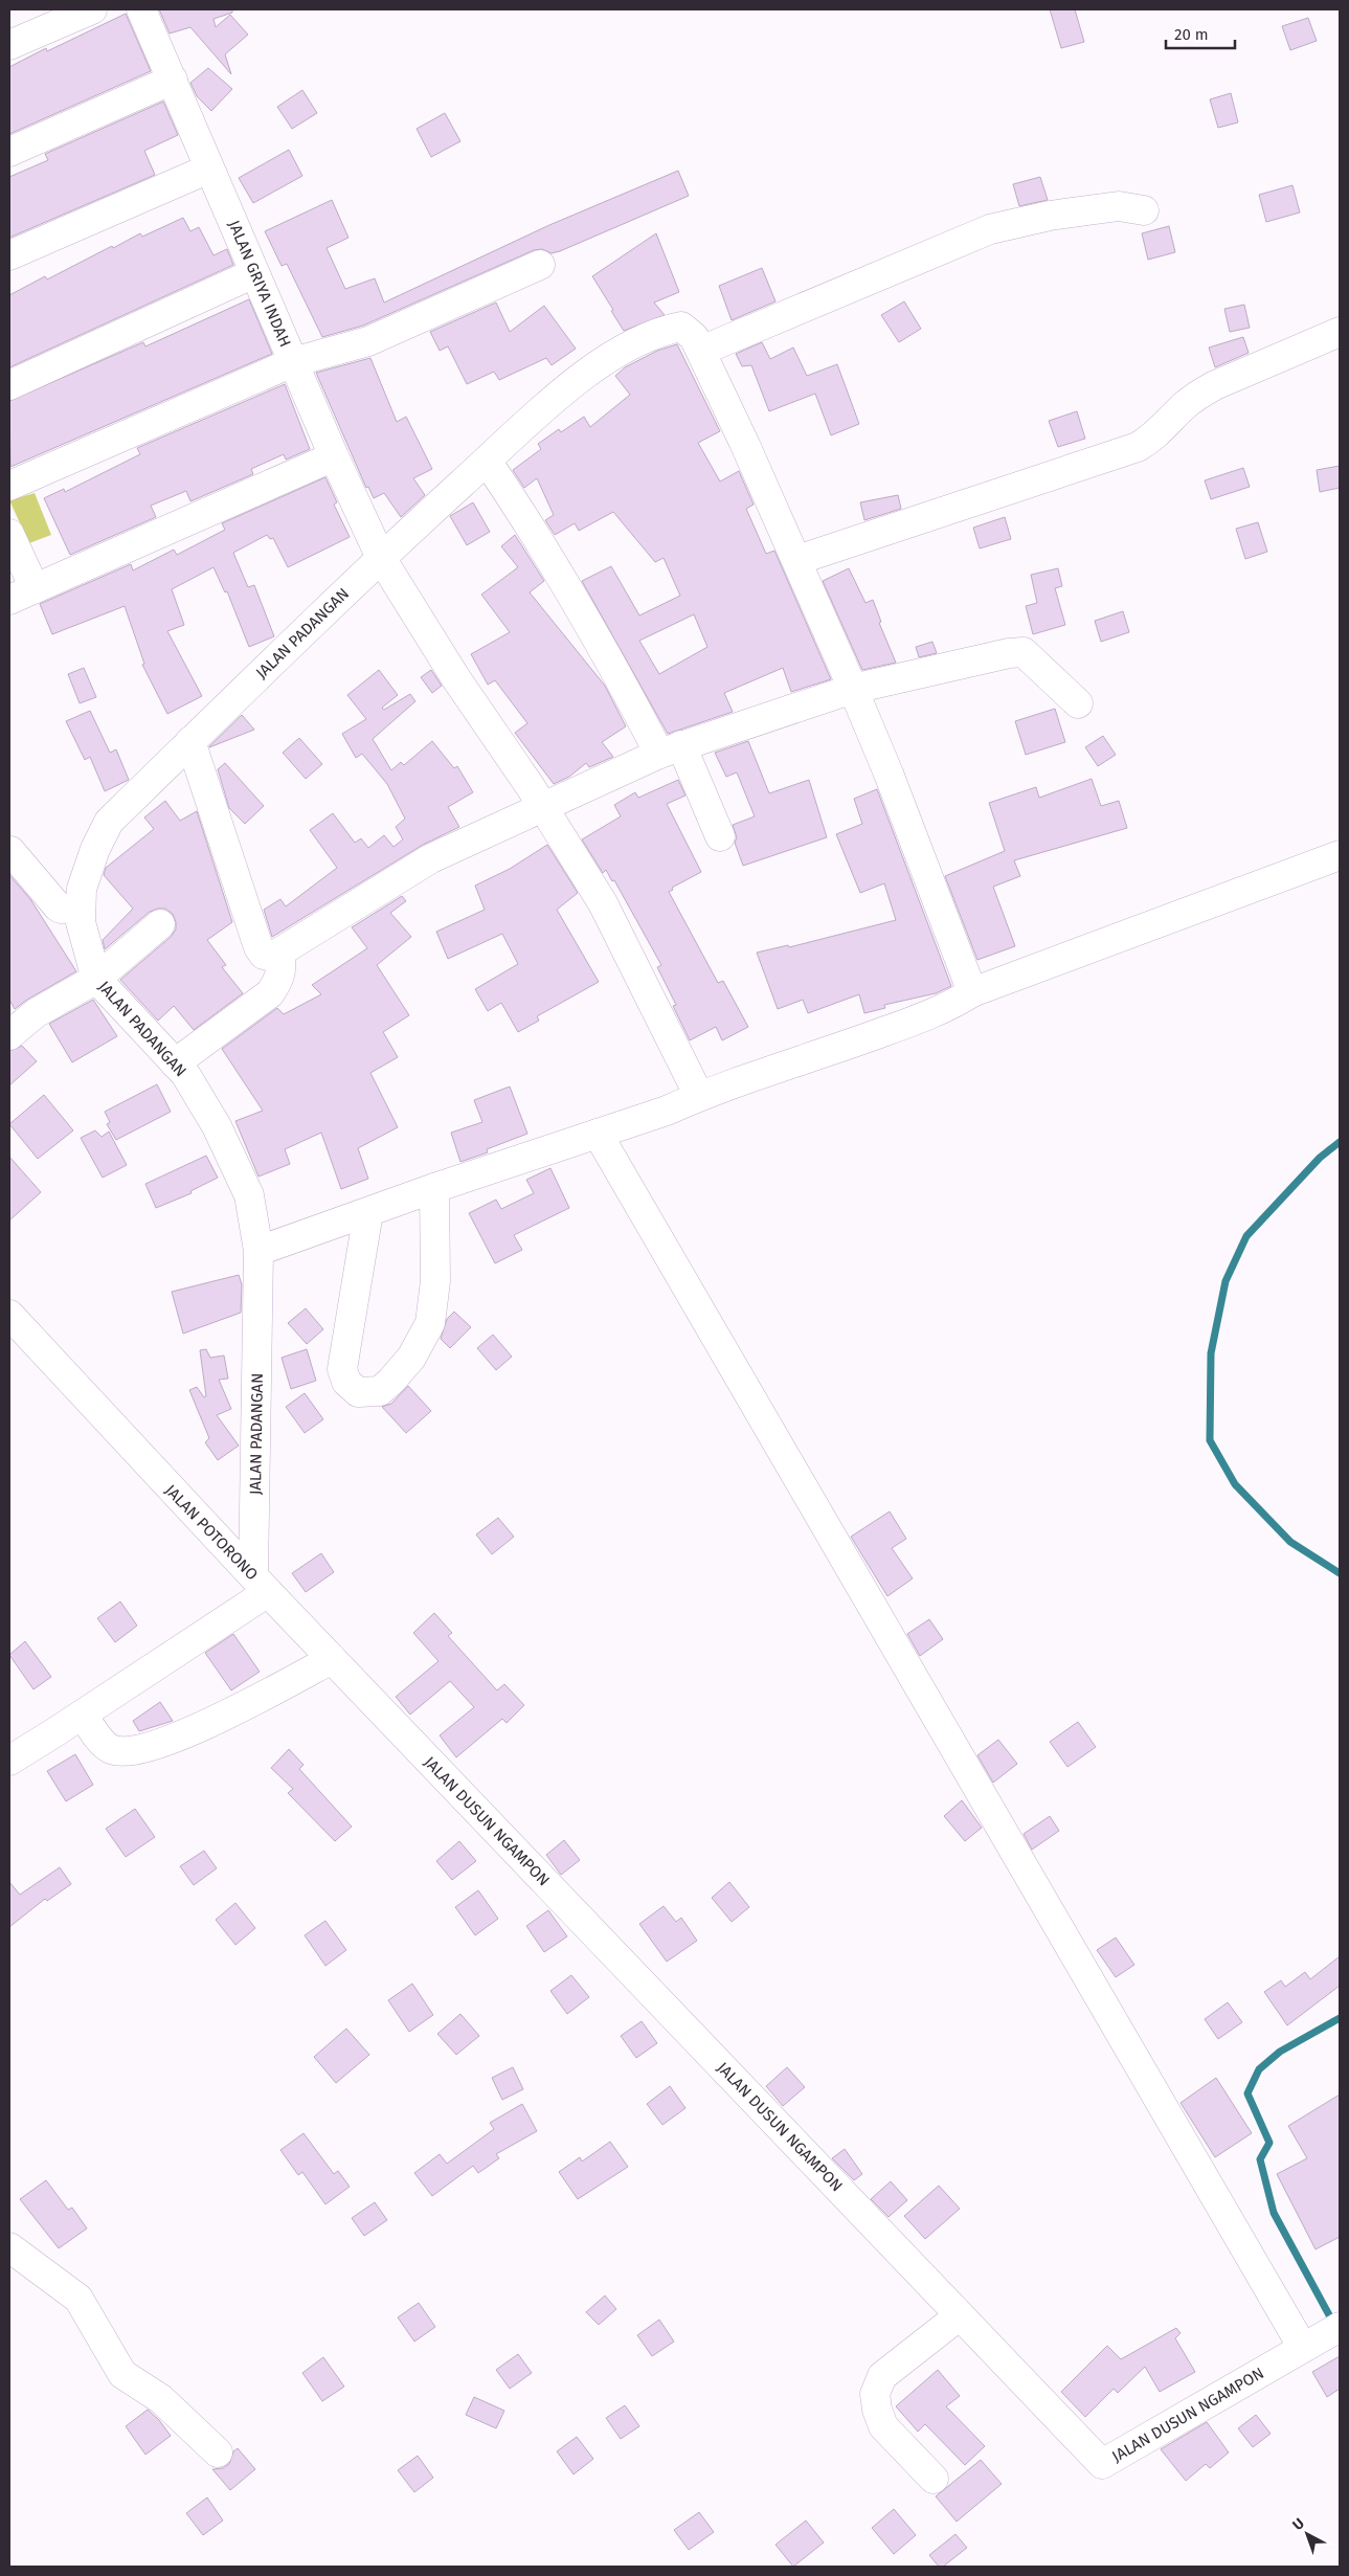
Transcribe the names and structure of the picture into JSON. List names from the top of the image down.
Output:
{
  "streets": {
    "street": [
      "JALAN GRIYA INDAH",
      "JALAN PADANGAN",
      "JALAN POTORONO",
      "JALAN DUSUN NGAMPON"
    ]
  },
  "crossings": [
    ["JALAN GRIYA INDAH", "JALAN PADANGAN"],
    ["JALAN PADANGAN", "JALAN POTORONO"],
    ["JALAN PADANGAN", "JALAN DUSUN NGAMPON"],
    ["JALAN POTORONO", "JALAN DUSUN NGAMPON"]
  ],
  "scale_bar": "20 m",
  "north": "top left"
}
